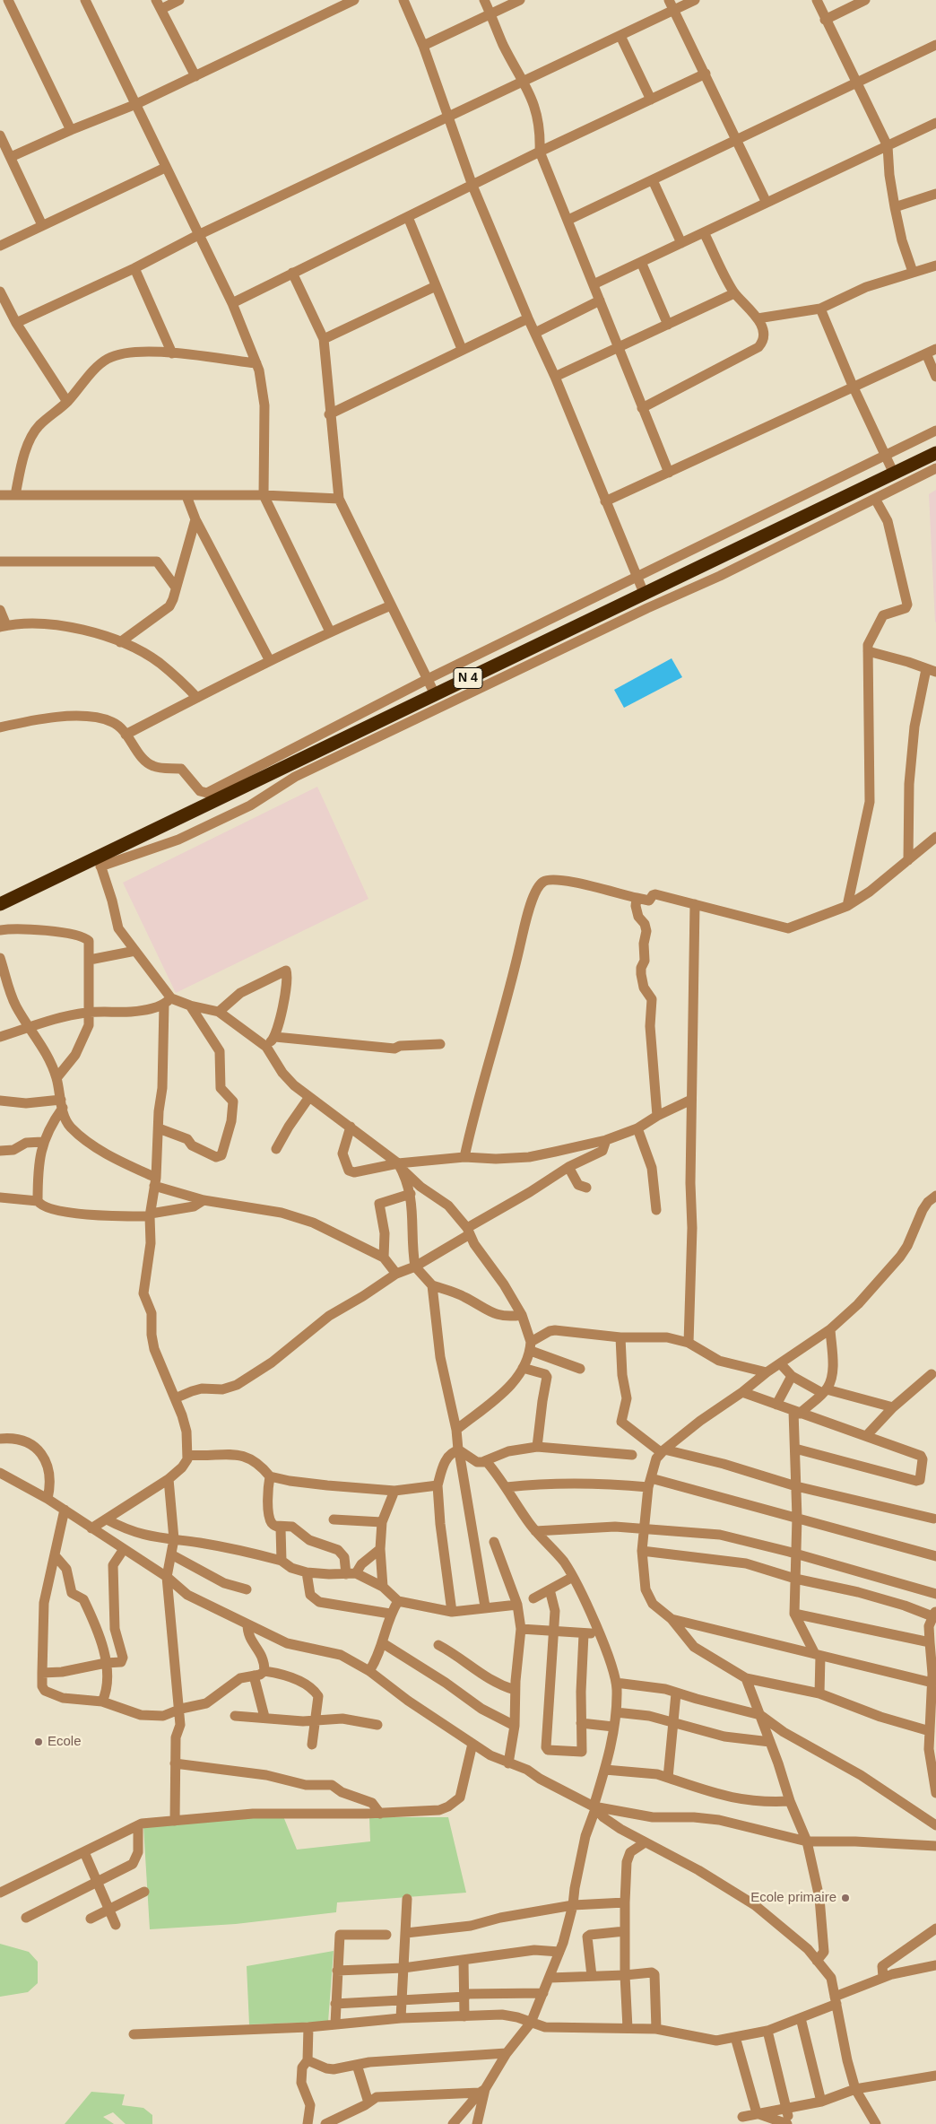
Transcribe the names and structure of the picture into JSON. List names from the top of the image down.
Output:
{
  "streets": {
    "highway": ["N 4"]
  },
  "places": ["Ecole", "Ecole primaire"]
}
